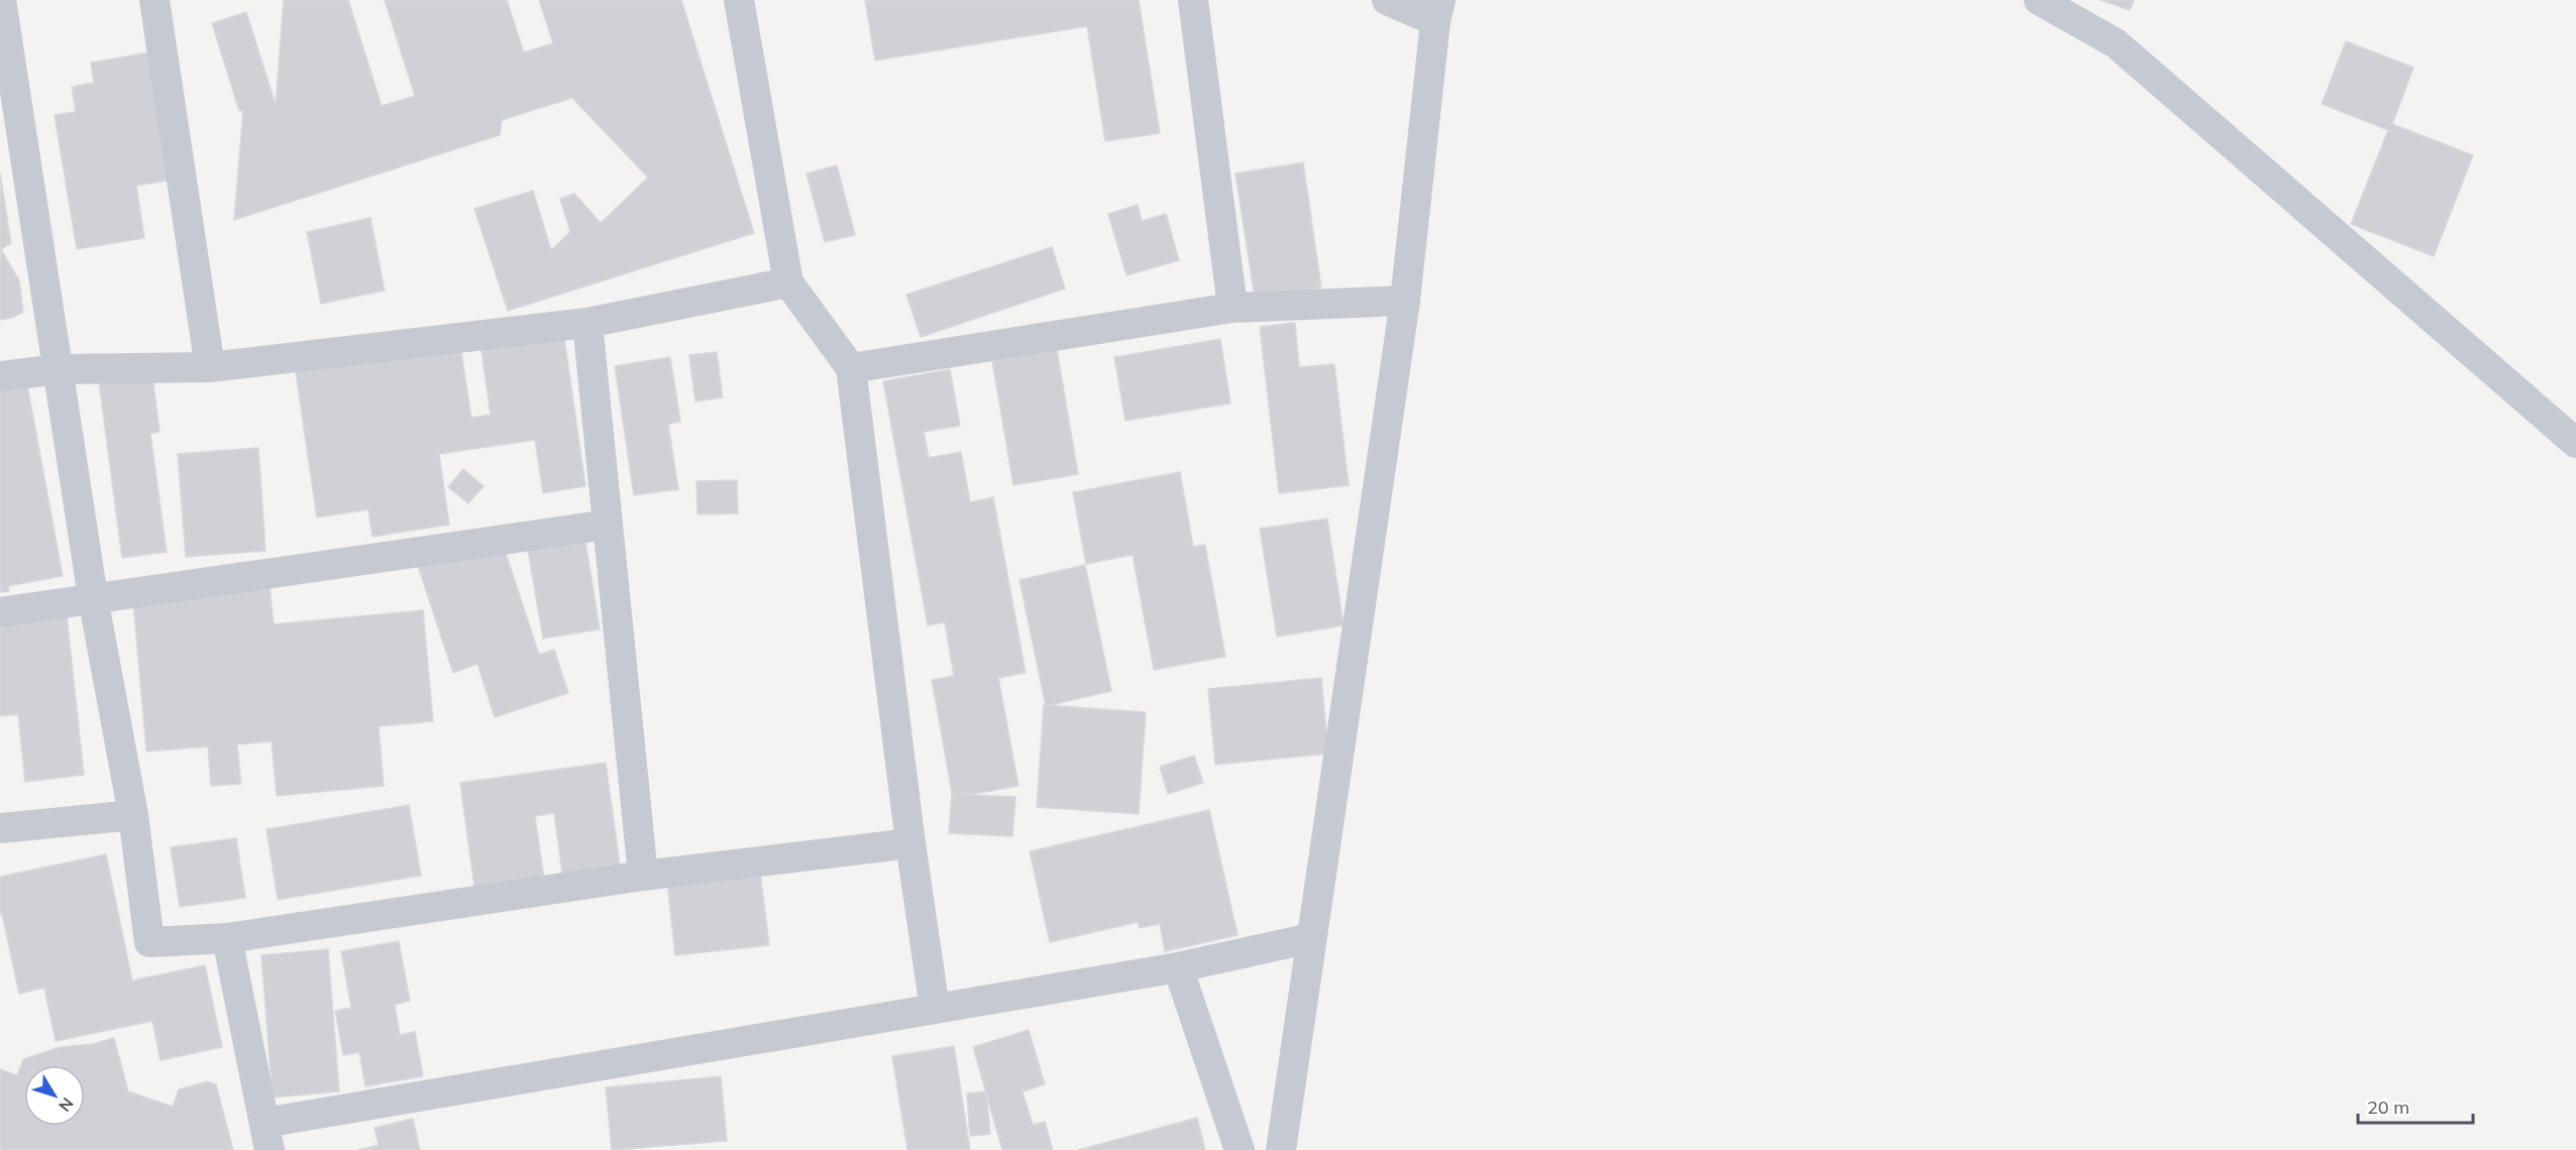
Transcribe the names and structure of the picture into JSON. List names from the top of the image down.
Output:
{
  "scale_bar": "20 m",
  "north": "bottom right"
}
